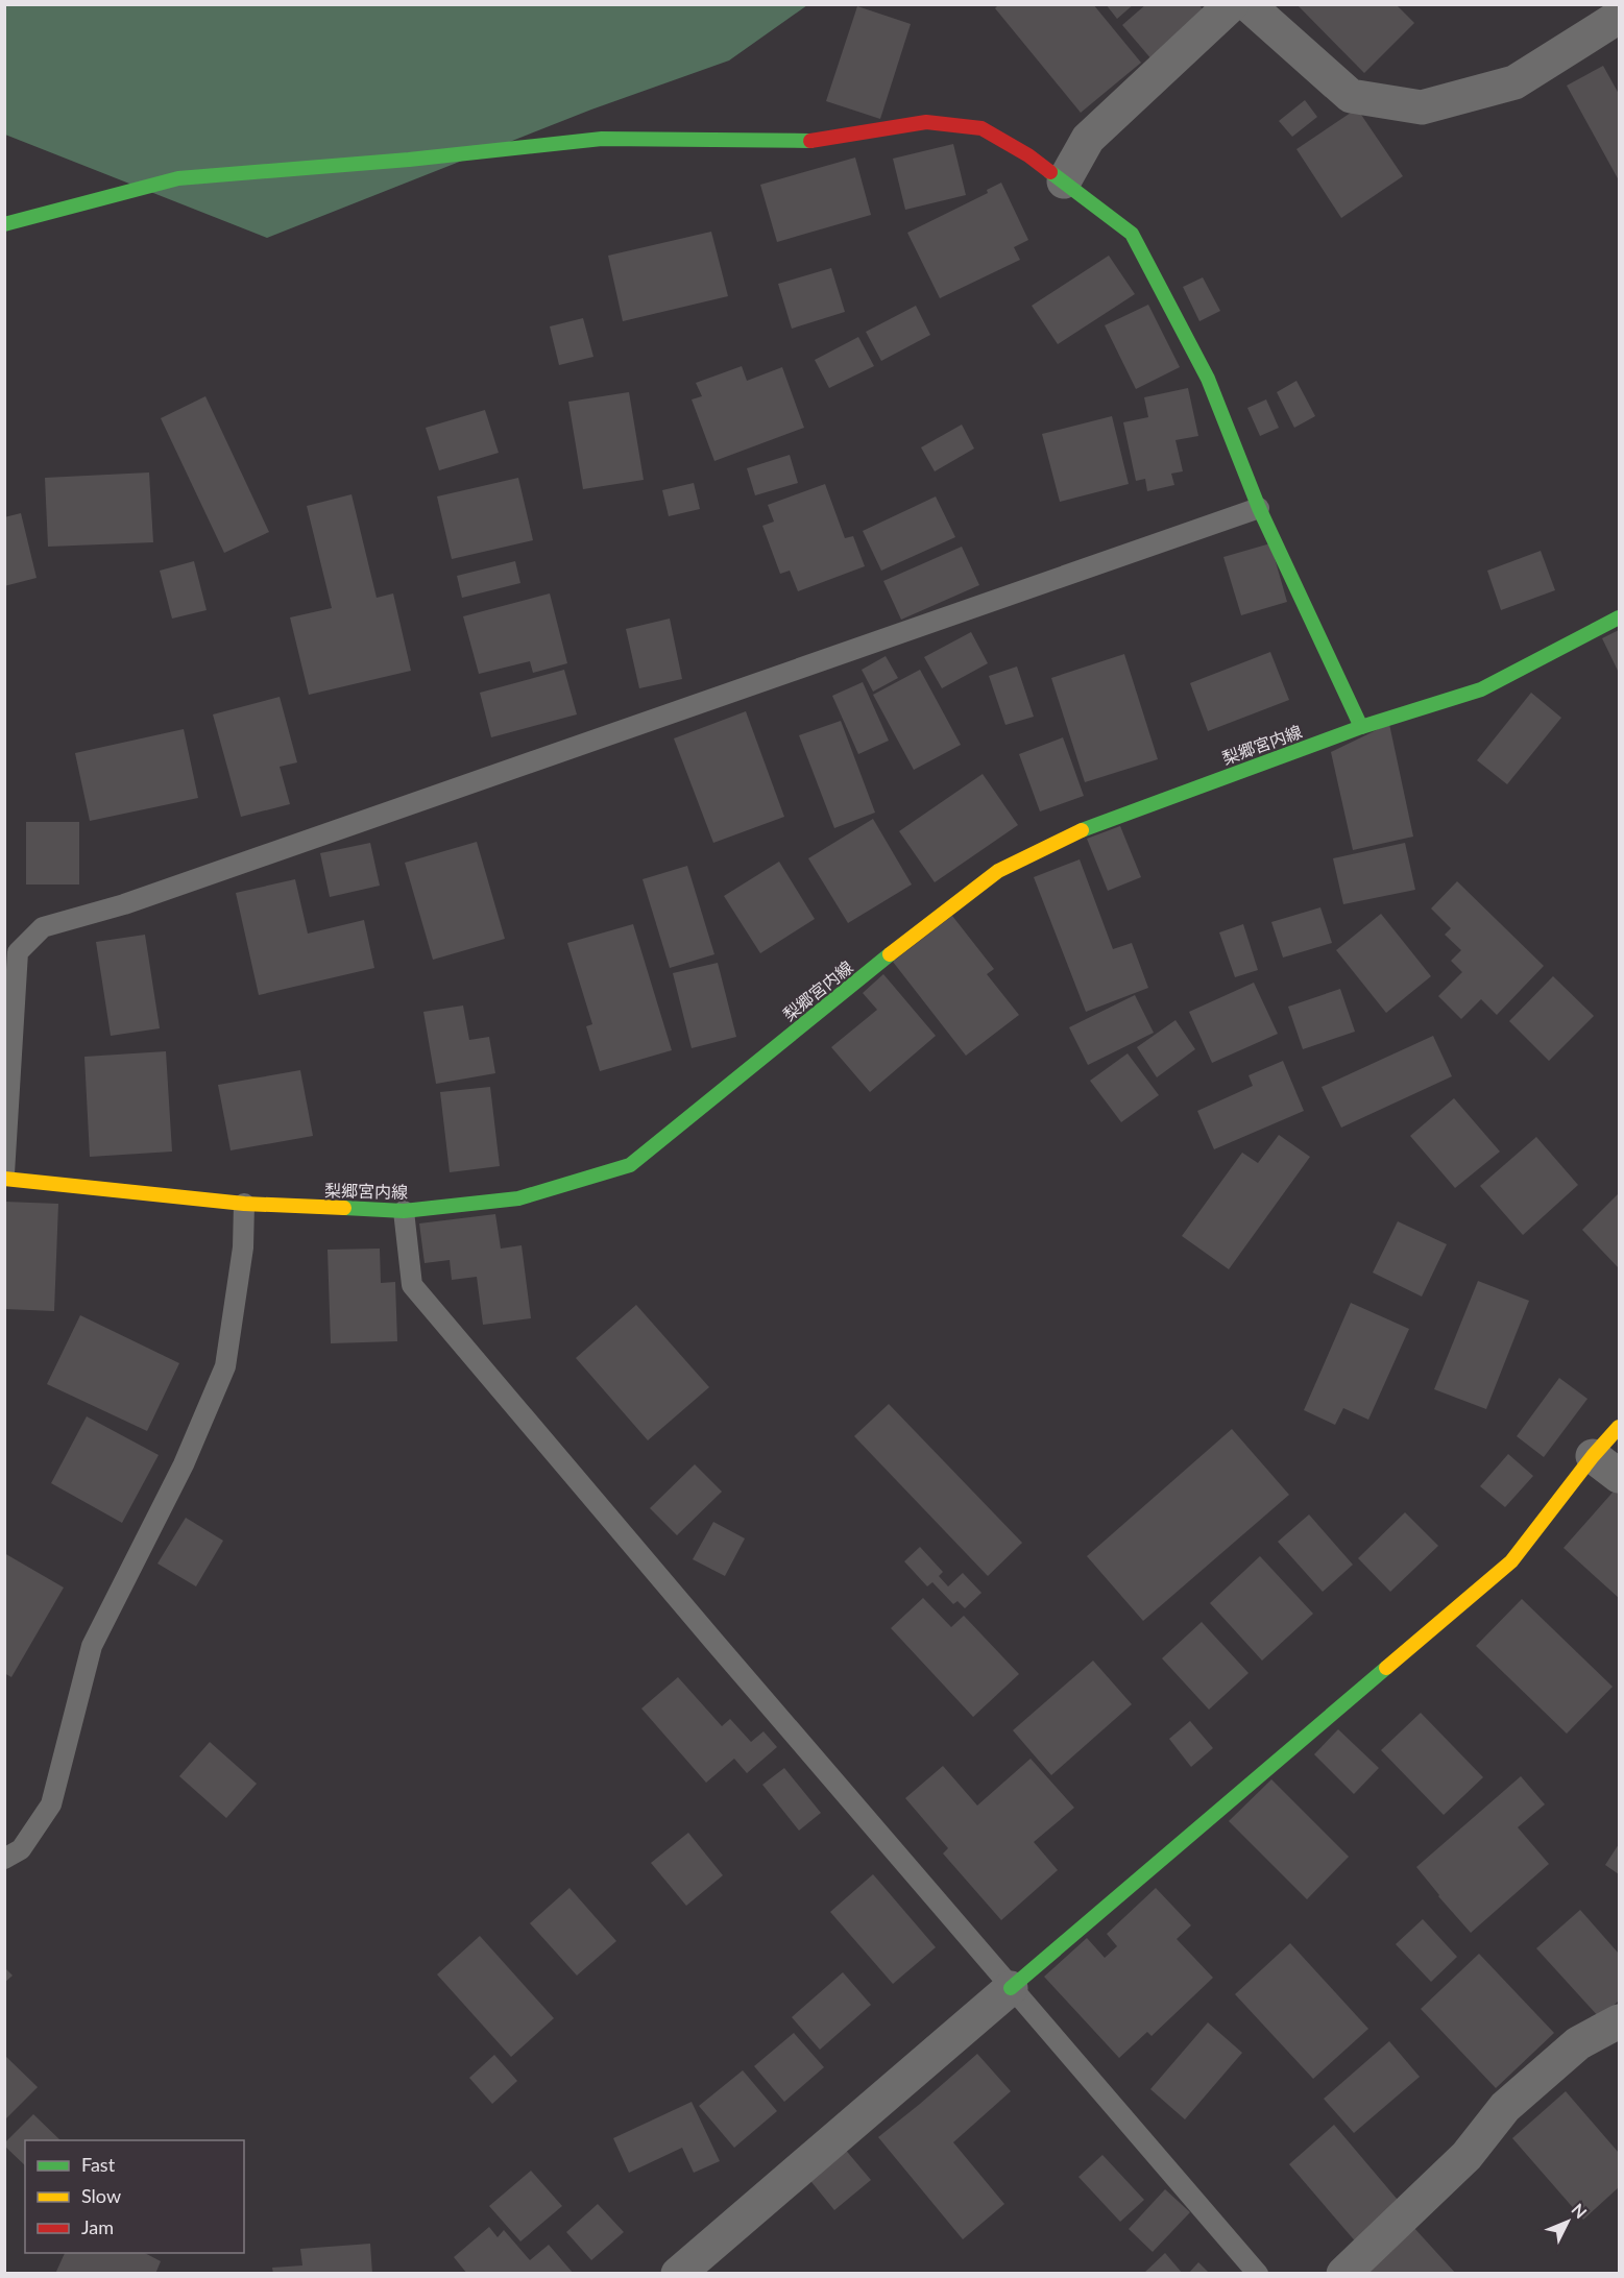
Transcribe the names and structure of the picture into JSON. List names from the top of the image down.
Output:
{
  "streets": {
    "street": ["梨郷宮内線"]
  },
  "legend": ["Fast", "Slow", "Jam"],
  "north": "top right"
}
